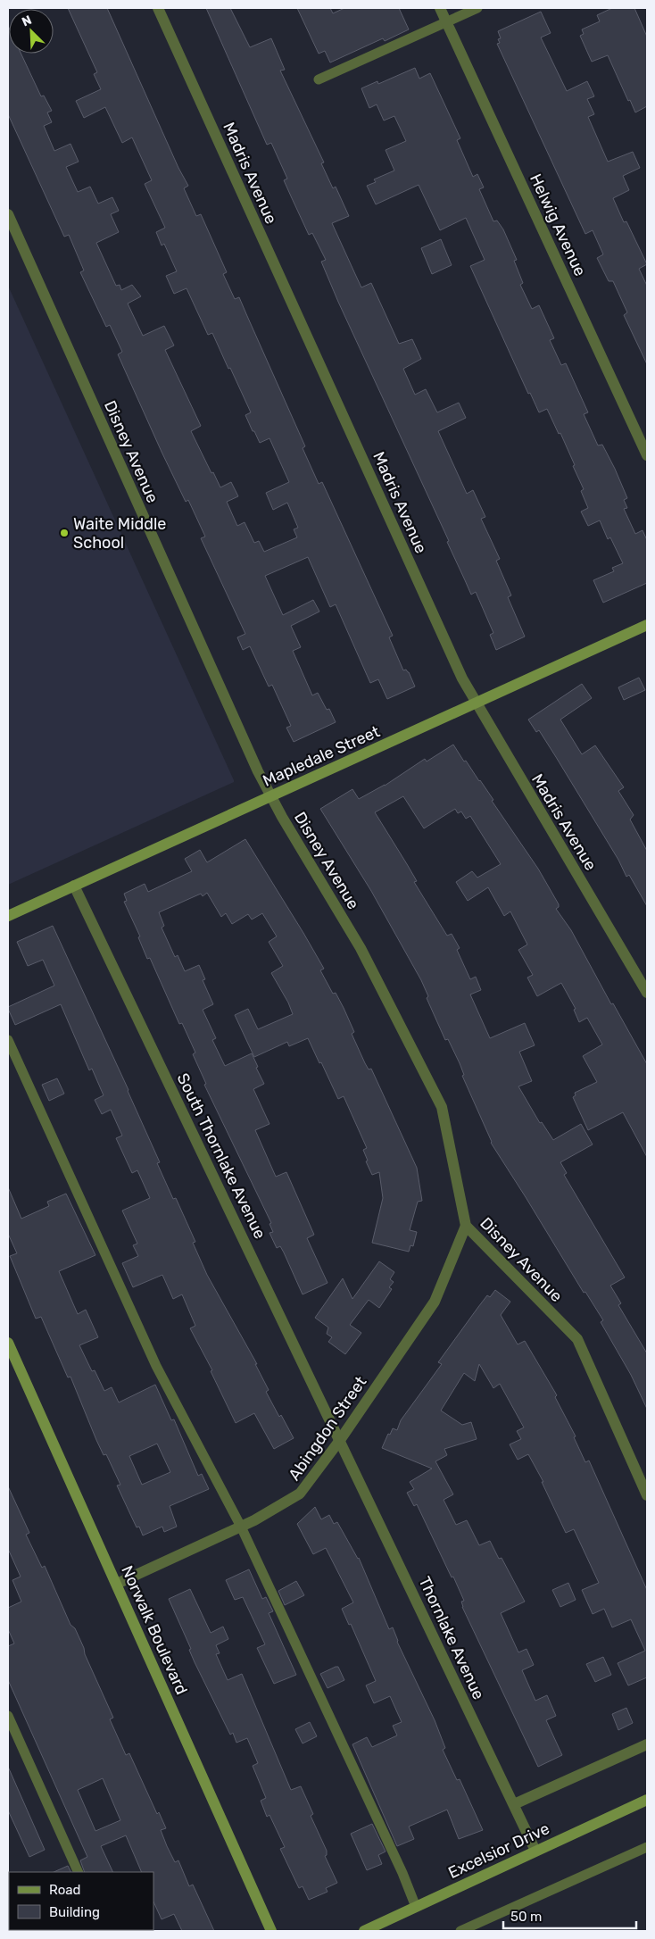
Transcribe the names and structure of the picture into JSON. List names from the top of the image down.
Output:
{
  "streets": {
    "street": [
      "Madris Avenue",
      "Helwig Avenue",
      "Disney Avenue",
      "Mapledale Street",
      "South Thornlake Avenue",
      "Abingdon Street",
      "Norwalk Boulevard",
      "Thornlake Avenue",
      "Excelsior Drive"
    ]
  },
  "crossings": [
    ["Madris Avenue", "Mapledale Street"],
    ["Disney Avenue", "Mapledale Street"],
    ["Disney Avenue", "Abingdon Street"],
    ["Mapledale Street", "South Thornlake Avenue"],
    ["South Thornlake Avenue", "Abingdon Street"],
    ["South Thornlake Avenue", "Thornlake Avenue"],
    ["Abingdon Street", "Norwalk Boulevard"],
    ["Abingdon Street", "Thornlake Avenue"],
    ["Thornlake Avenue", "Excelsior Drive"]
  ],
  "places": ["Waite Middle School"],
  "legend": ["Road", "Building"],
  "scale_bar": "50 m",
  "north": "top left"
}
